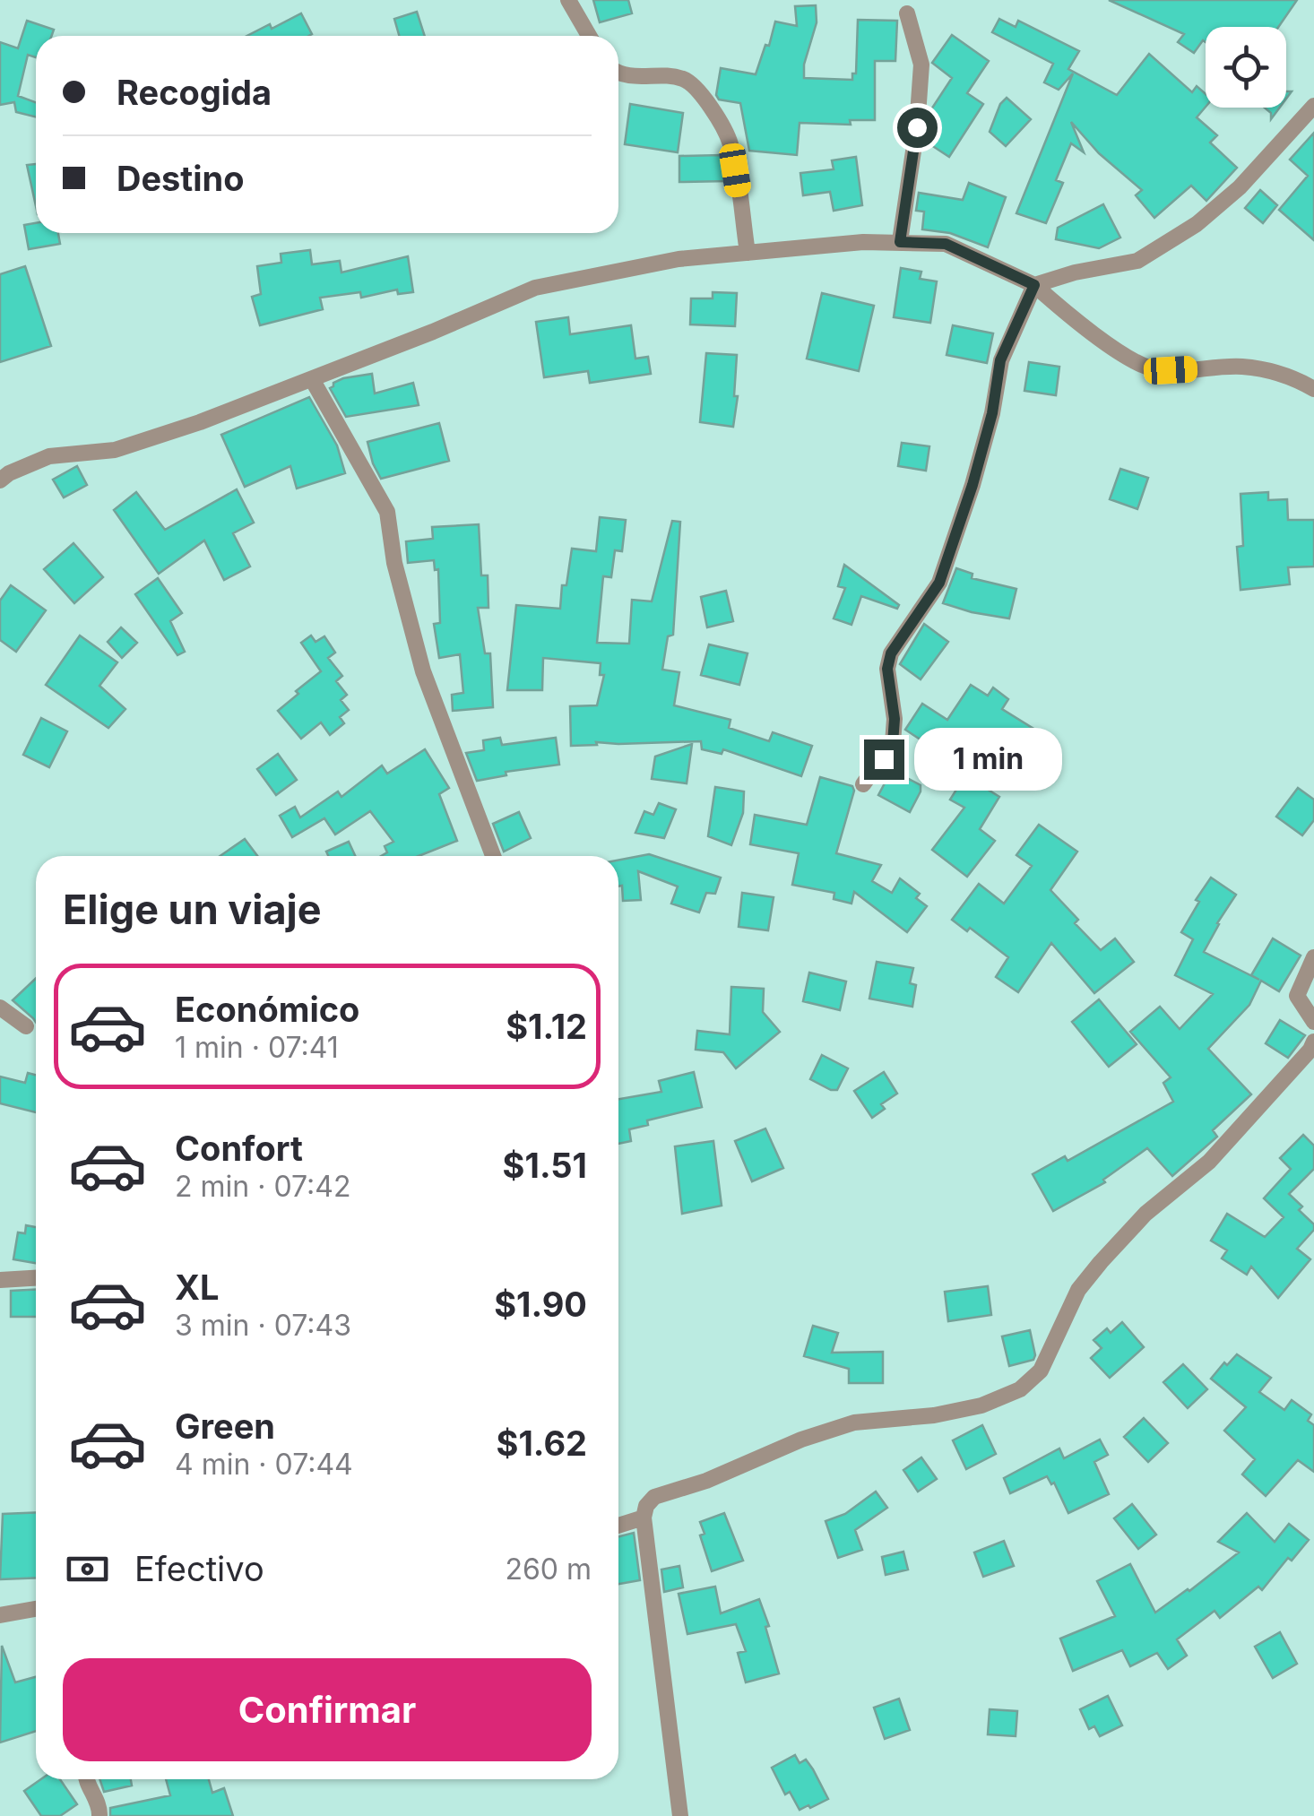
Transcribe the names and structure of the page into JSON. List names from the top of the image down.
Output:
{
  "page": {
    "banner": ["Recogida", "Destino"],
    "bubble": "1 min",
    "heading": "Elige un viaje",
    "list": [
      {
        "name": "Económico",
        "note": "1 min · 07:41",
        "value": "$1.12"
      },
      {
        "name": "Confort",
        "note": "2 min · 07:42",
        "value": "$1.51"
      },
      {
        "name": "XL",
        "note": "3 min · 07:43",
        "value": "$1.90"
      },
      {
        "name": "Green",
        "note": "4 min · 07:44",
        "value": "$1.62"
      }
    ],
    "pay": ["Efectivo", "260 m"],
    "buttons": "Confirmar"
  }
}
